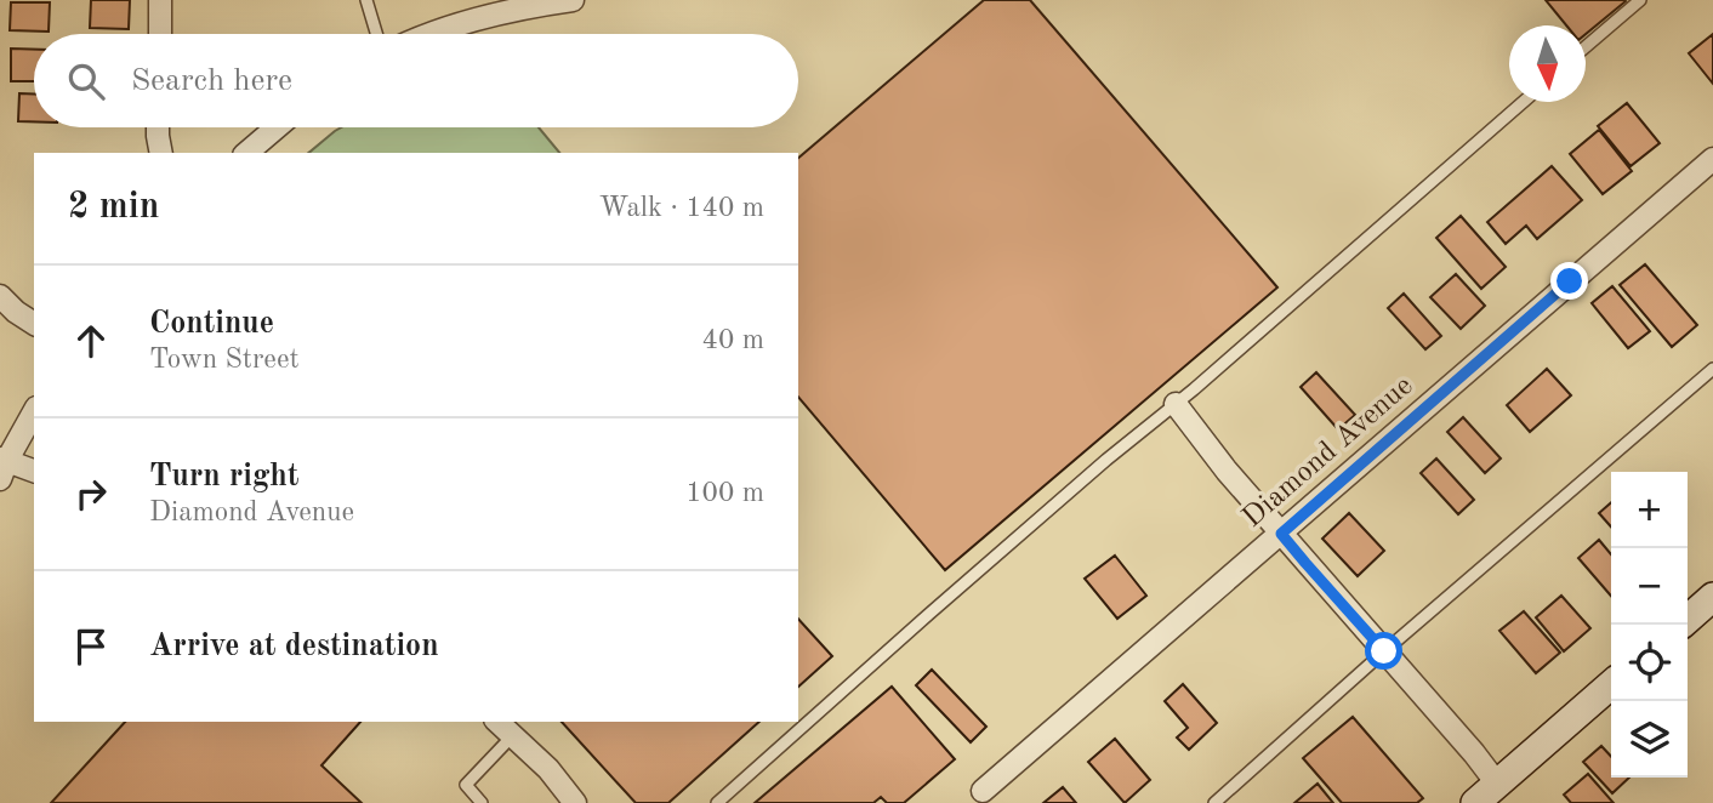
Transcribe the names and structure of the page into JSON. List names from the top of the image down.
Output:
{
  "streets": {
    "street": ["Diamond Avenue"]
  },
  "north": "bottom",
  "page": {
    "search": "Search here",
    "heading": ["2 min", "Walk · 140 m"],
    "list": [
      ["Continue", "Town Street", "40 m"],
      ["Turn right", "Diamond Avenue", "100 m"],
      "Arrive at destination"
    ],
    "map_buttons": ["+", "−"]
  }
}
